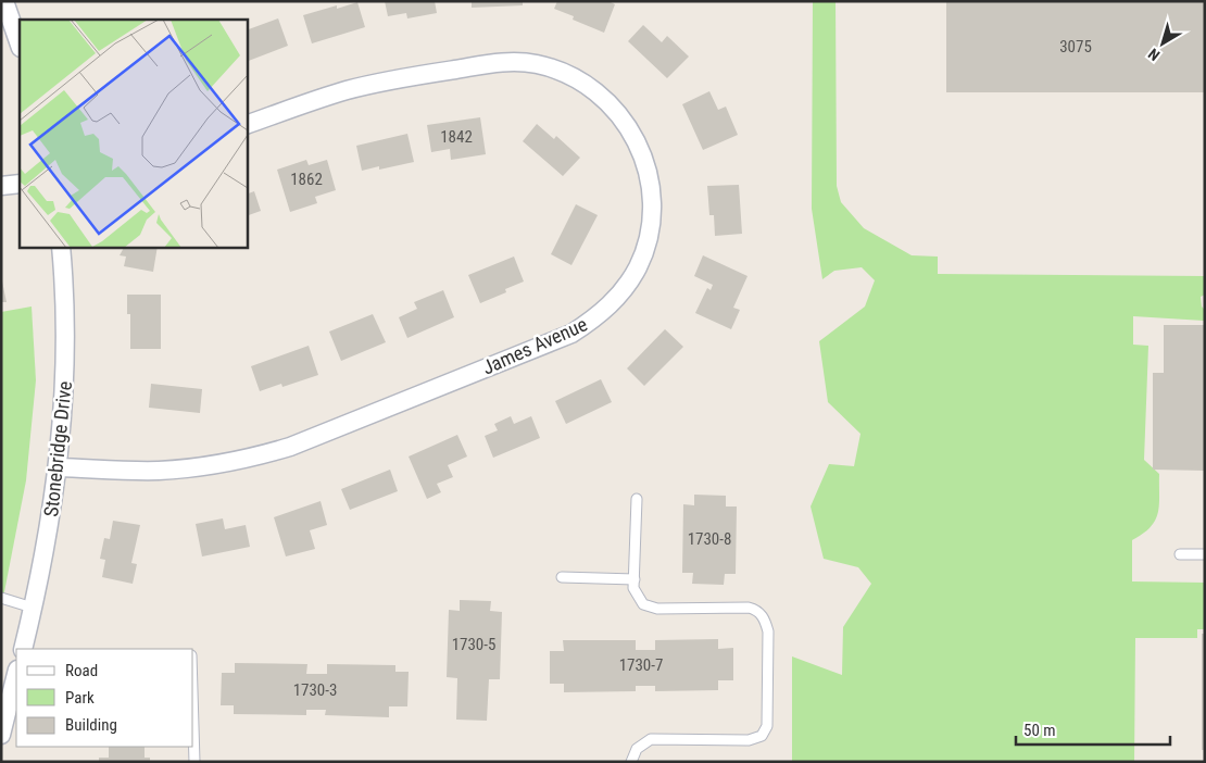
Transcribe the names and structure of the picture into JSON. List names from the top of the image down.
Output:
{
  "streets": {
    "street": ["James Avenue", "Stonebridge Drive"]
  },
  "crossings": [
    ["James Avenue", "Stonebridge Drive"]
  ],
  "house_numbers": [
    "3075",
    "1842",
    "1862",
    "1730-8",
    "1730-5",
    "1730-7",
    "1730-3"
  ],
  "legend": ["Road", "Park", "Building"],
  "scale_bar": "50 m",
  "north": "bottom left"
}
